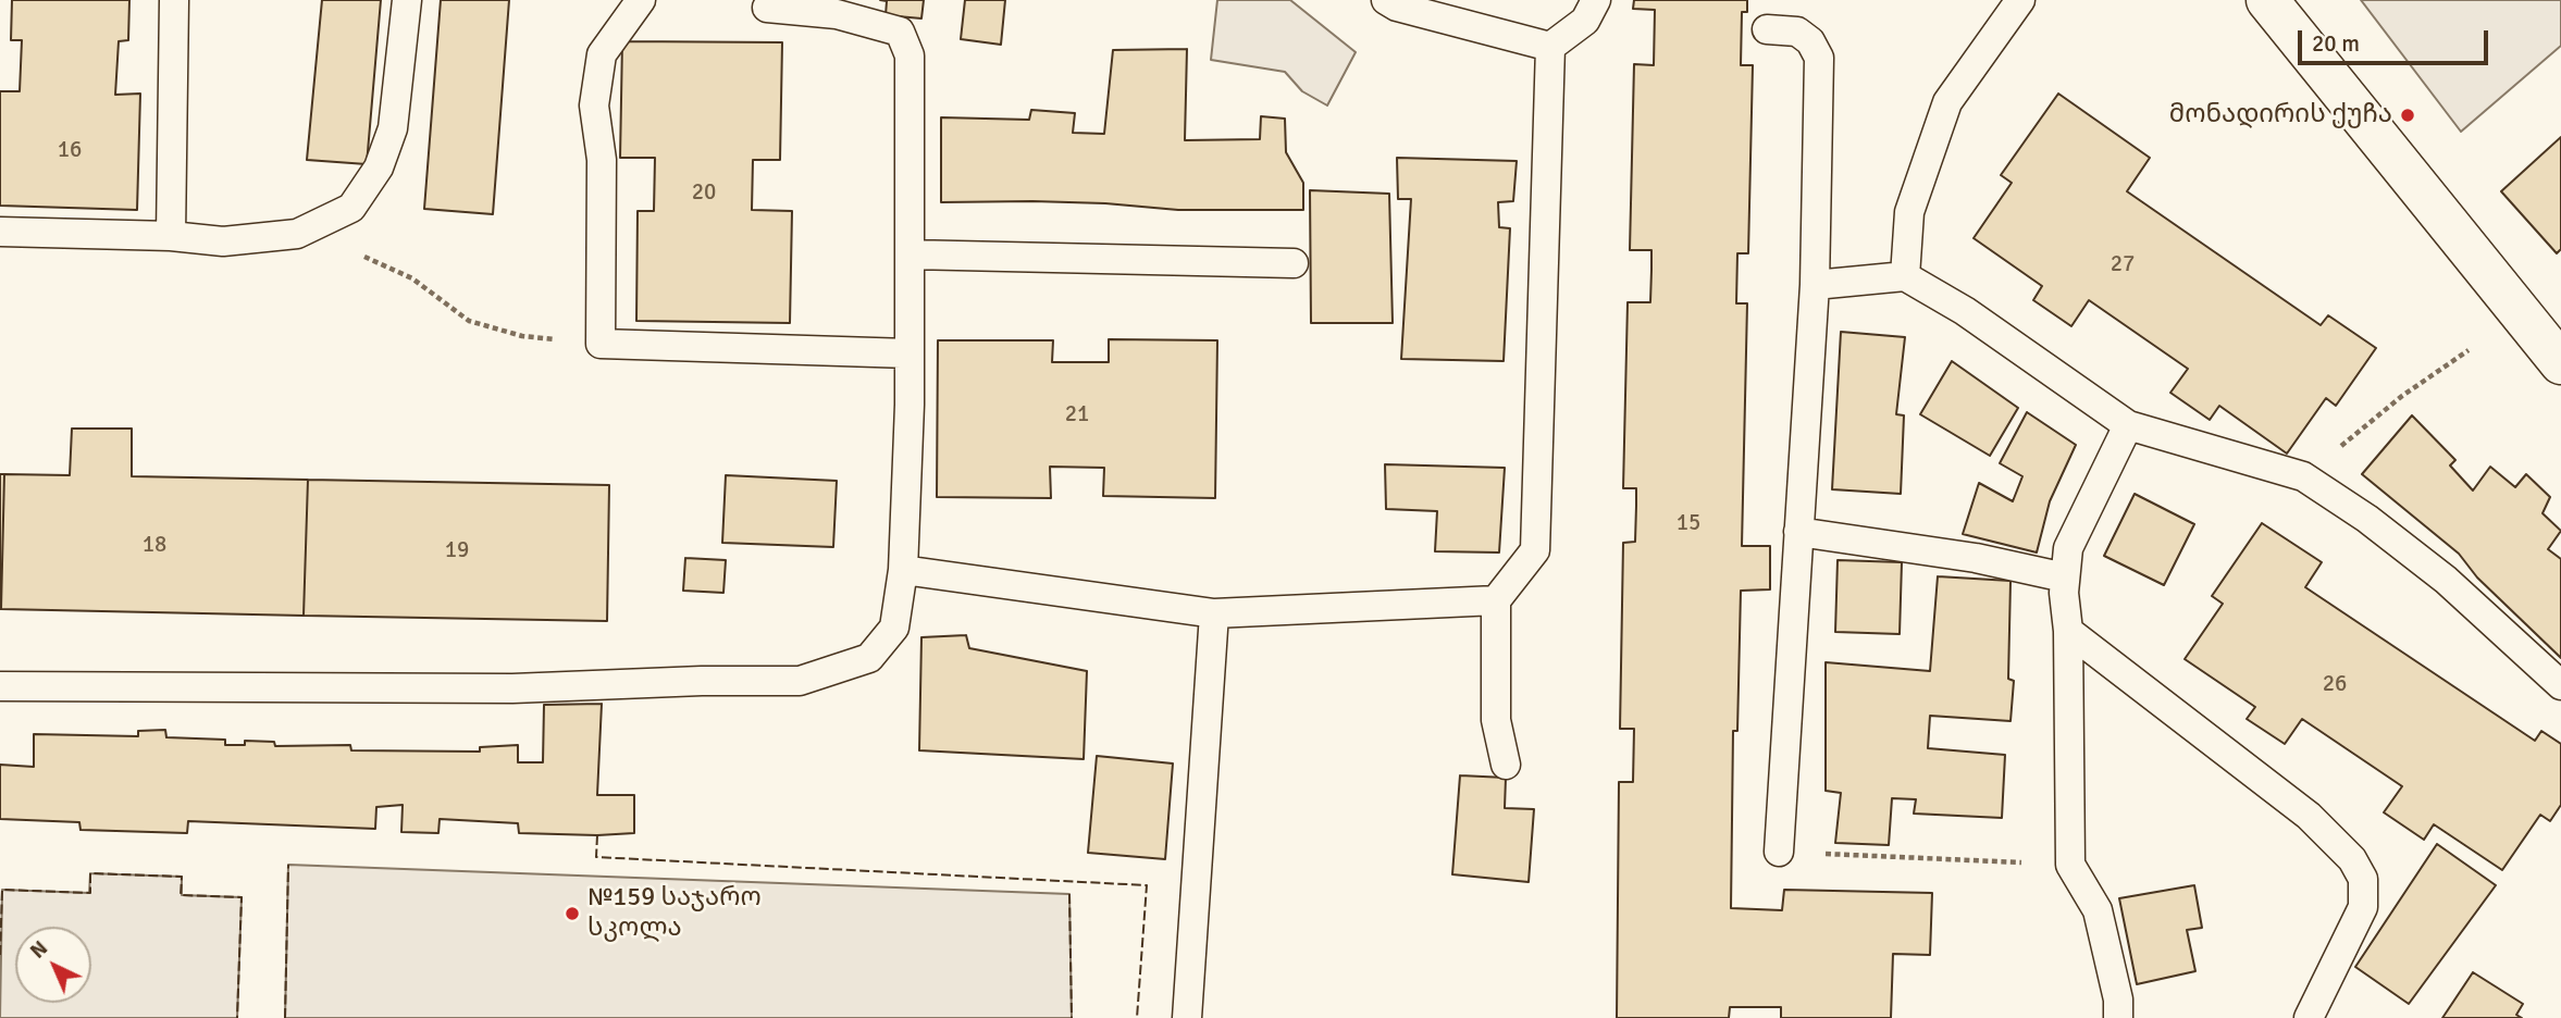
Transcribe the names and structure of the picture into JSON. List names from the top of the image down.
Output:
{
  "places": ["მონადირის ქუჩა", "№159 საჯარო სკოლა"],
  "house_numbers": [
    "16",
    "20",
    "27",
    "21",
    "15",
    "18",
    "19",
    "26"
  ],
  "scale_bar": "20 m",
  "north": "top left"
}
